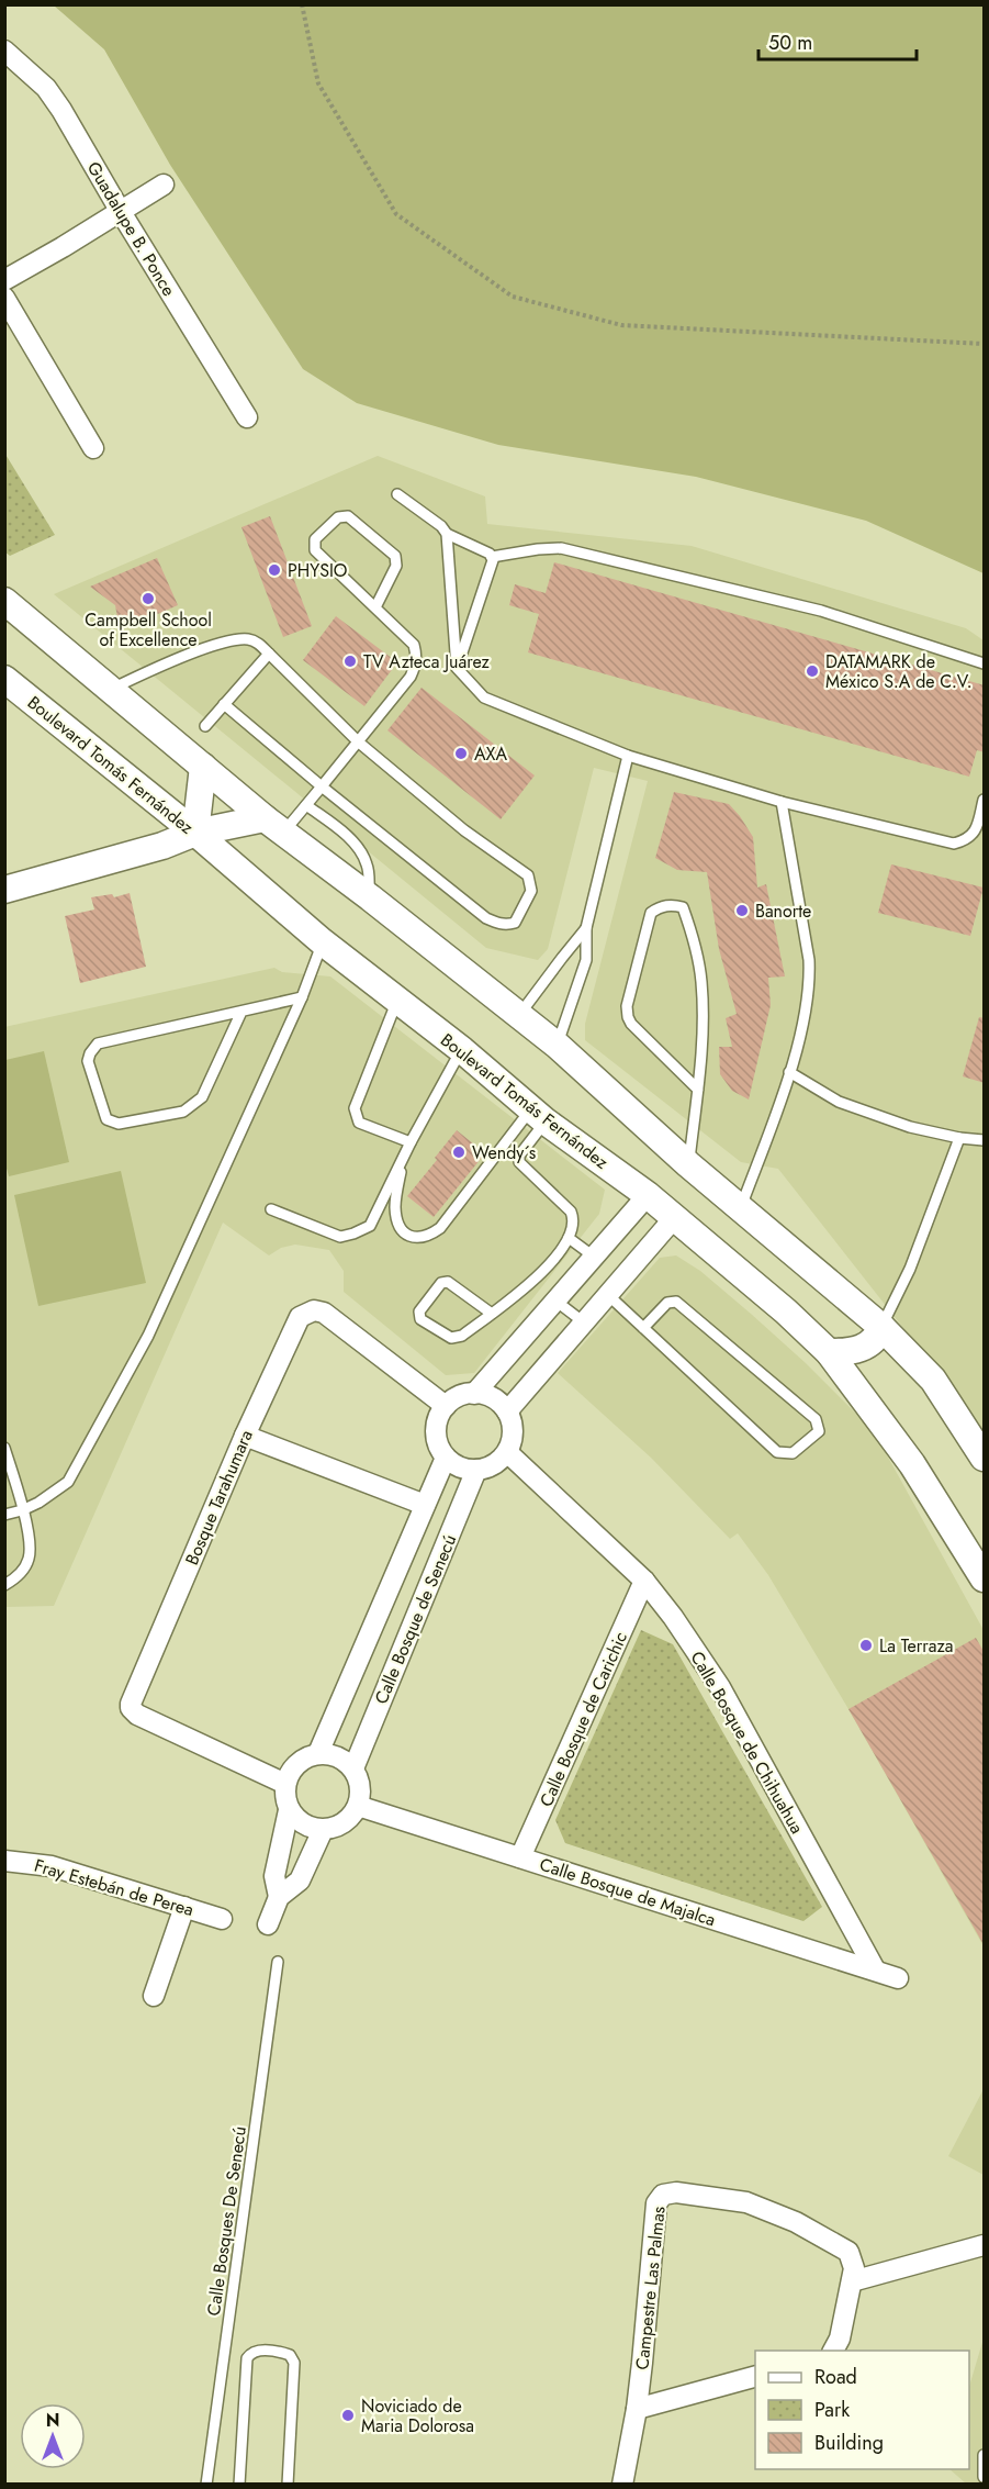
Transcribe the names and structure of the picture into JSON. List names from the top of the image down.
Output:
{
  "streets": {
    "main road": ["Boulevard Tomás Fernández"],
    "street": [
      "Guadalupe B. Ponce",
      "Bosque Tarahumara",
      "Calle Bosque de Senecú",
      "Calle Bosque de Carichic",
      "Calle Bosque de Chihuahua",
      "Fray Estebán de Perea",
      "Calle Bosque de Majalca",
      "Campestre Las Palmas"
    ],
    "lane": ["Calle Bosques De Senecú"]
  },
  "crossings": [
    ["Bosque Tarahumara", "Calle Bosque de Senecú"],
    ["Bosque Tarahumara", "Calle Bosque de Chihuahua"],
    ["Bosque Tarahumara", "Calle Bosque de Majalca"],
    ["Calle Bosque de Senecú", "Calle Bosque de Chihuahua"],
    ["Calle Bosque de Senecú", "Calle Bosque de Majalca"],
    ["Calle Bosque de Carichic", "Calle Bosque de Chihuahua"],
    ["Calle Bosque de Carichic", "Calle Bosque de Majalca"],
    ["Calle Bosque de Chihuahua", "Calle Bosque de Majalca"]
  ],
  "places": [
    "PHYSIO",
    "Campbell School of Excellence",
    "TV Azteca Juárez",
    "DATAMARK de México S.A de C.V.",
    "AXA",
    "Banorte",
    "Wendy´s",
    "La Terraza",
    "Noviciado de Maria Dolorosa"
  ],
  "legend": ["Road", "Park", "Building"],
  "scale_bar": "50 m",
  "north": "top"
}
